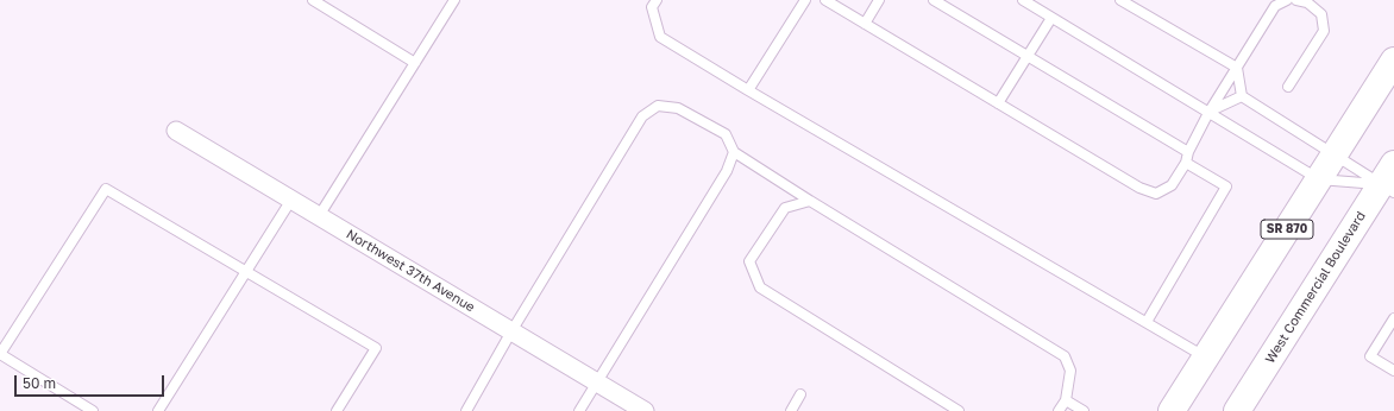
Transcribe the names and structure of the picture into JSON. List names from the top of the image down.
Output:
{
  "streets": {
    "highway": ["SR 870", "West Commercial Boulevard"],
    "street": ["Northwest 37th Avenue"]
  },
  "scale_bar": "50 m"
}
